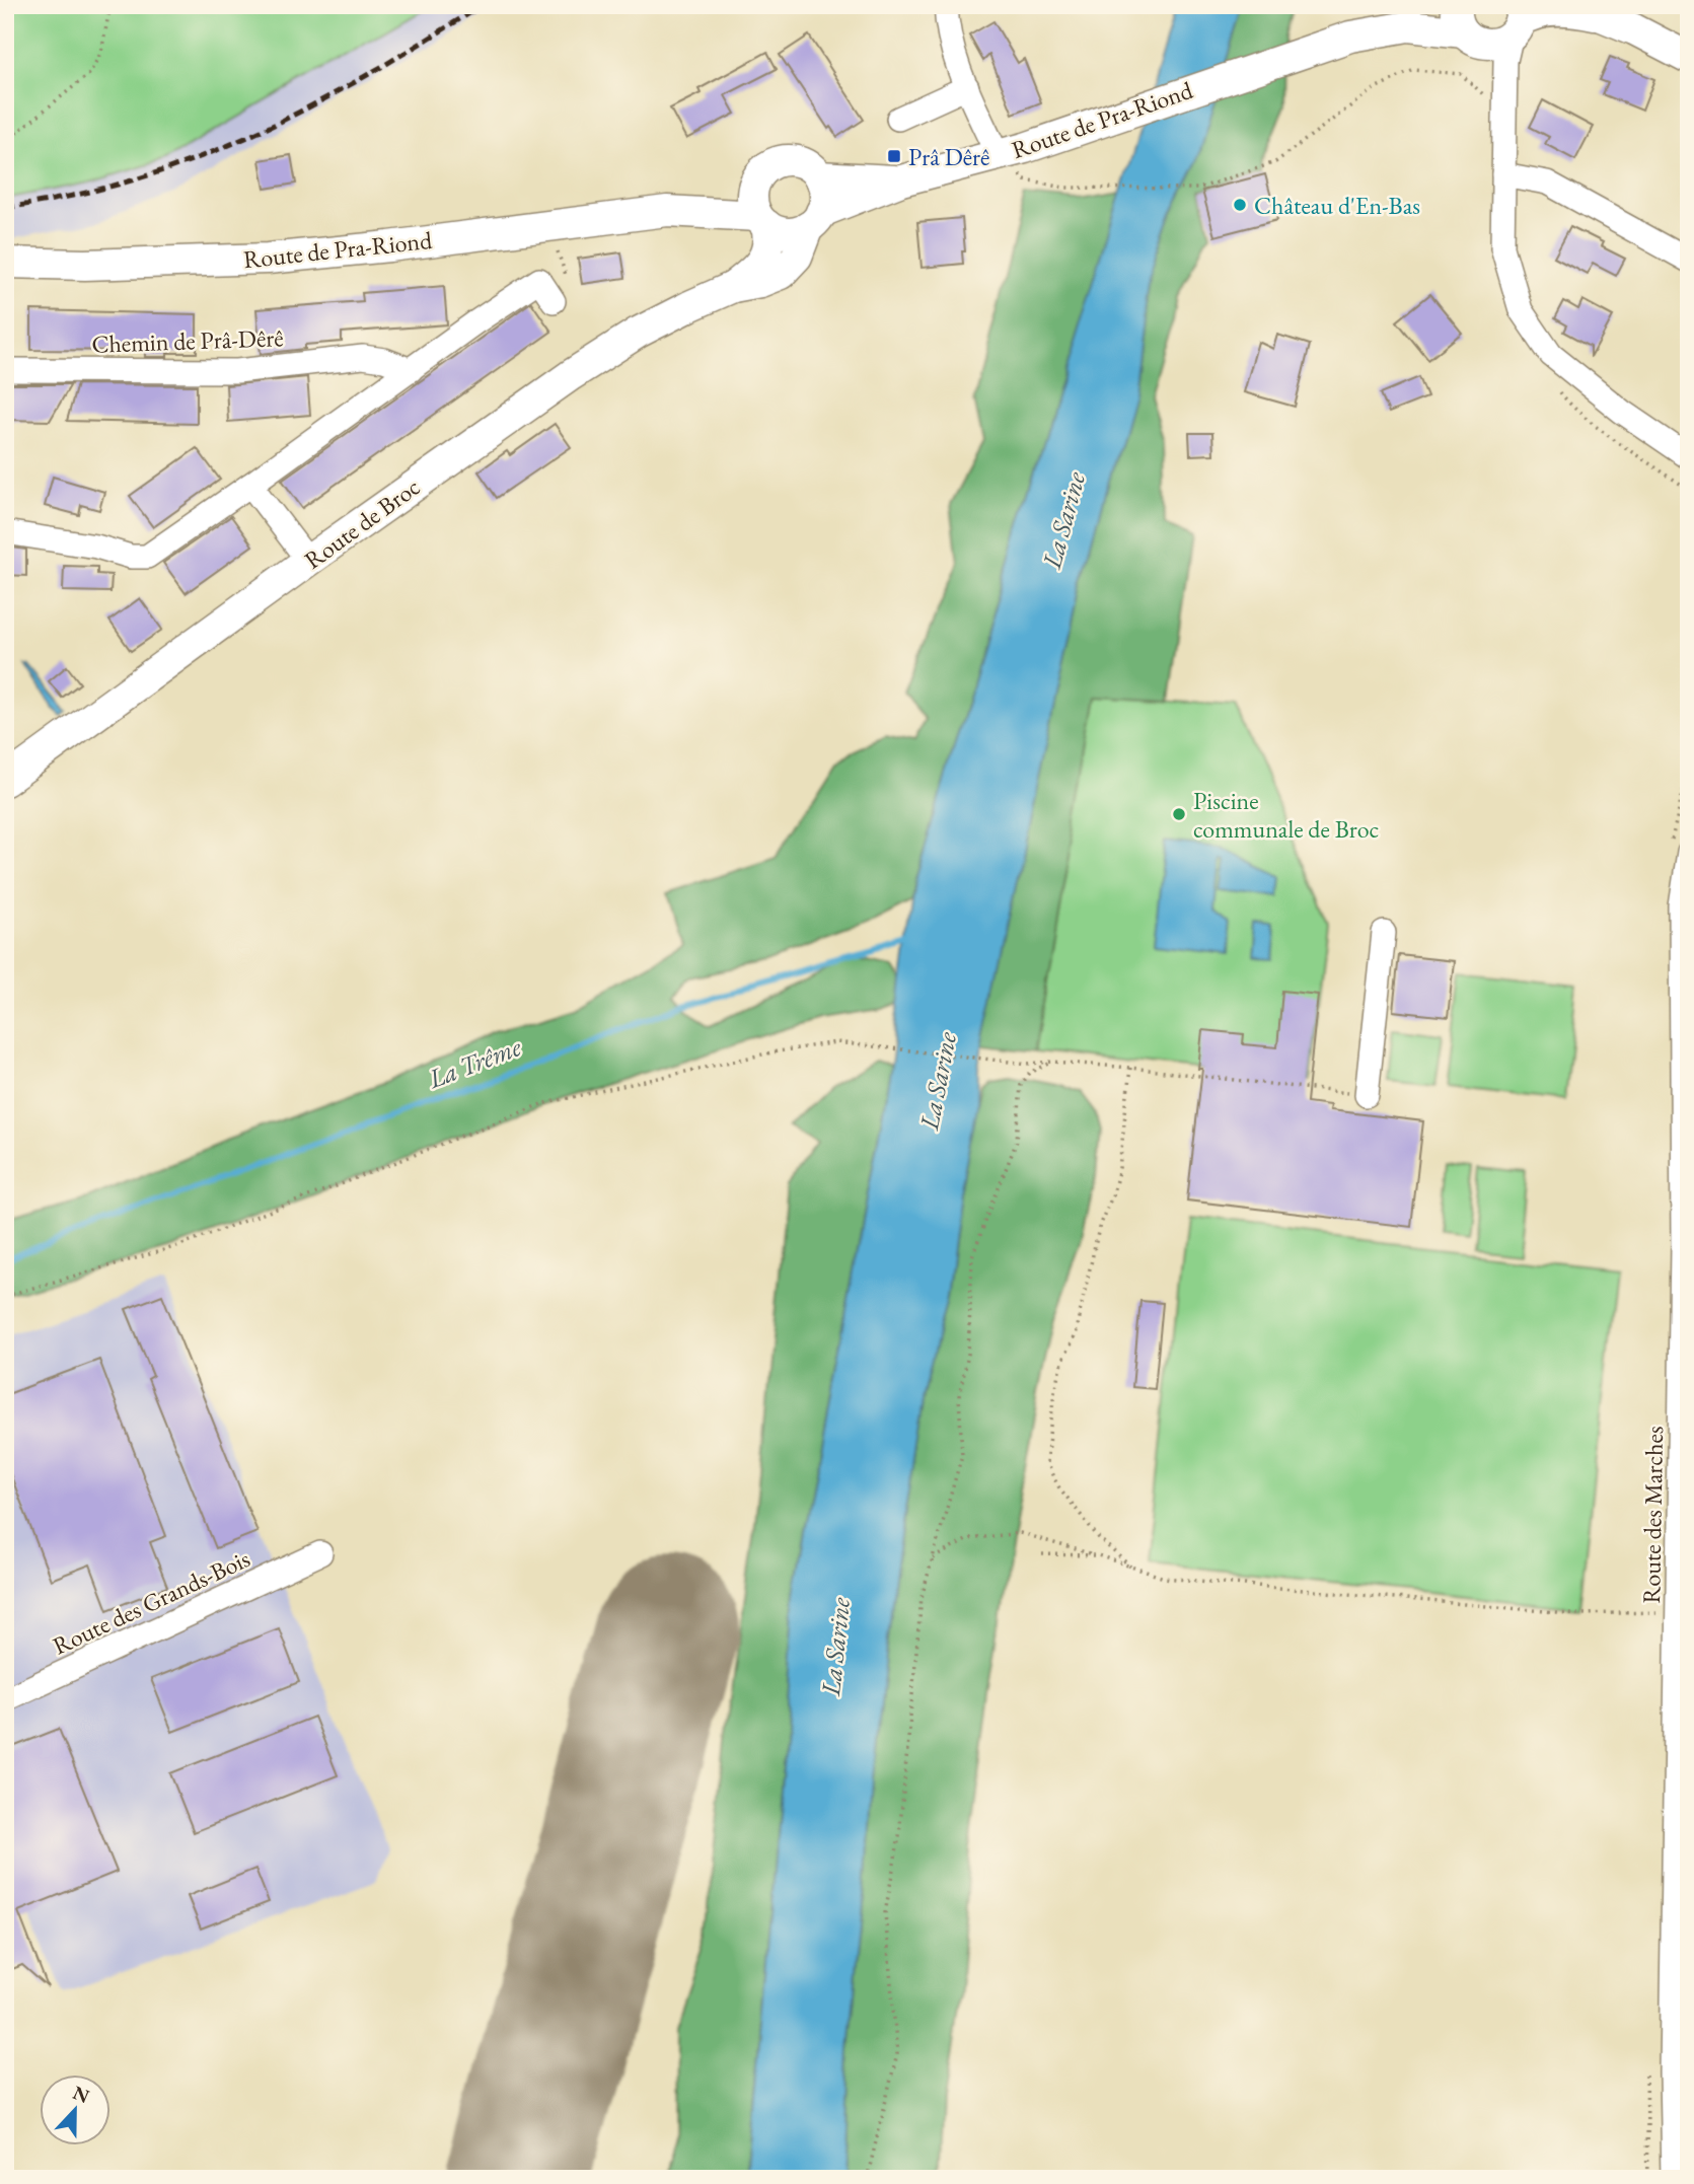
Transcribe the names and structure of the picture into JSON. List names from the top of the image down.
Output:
{
  "streets": {
    "main road": ["Route de Pra-Riond", "Route de Broc"],
    "street": ["Chemin de Prâ-Dêrê", "Route des Marches", "Route des Grands-Bois"]
  },
  "crossings": [
    ["Route de Pra-Riond", "Route de Broc"]
  ],
  "water": ["La Sarine", "La Trême"],
  "places": {
    "transit": ["Prâ Dêrê"],
    "other": ["Château d'En-Bas", "Piscine communale de Broc"]
  },
  "north": "top"
}
